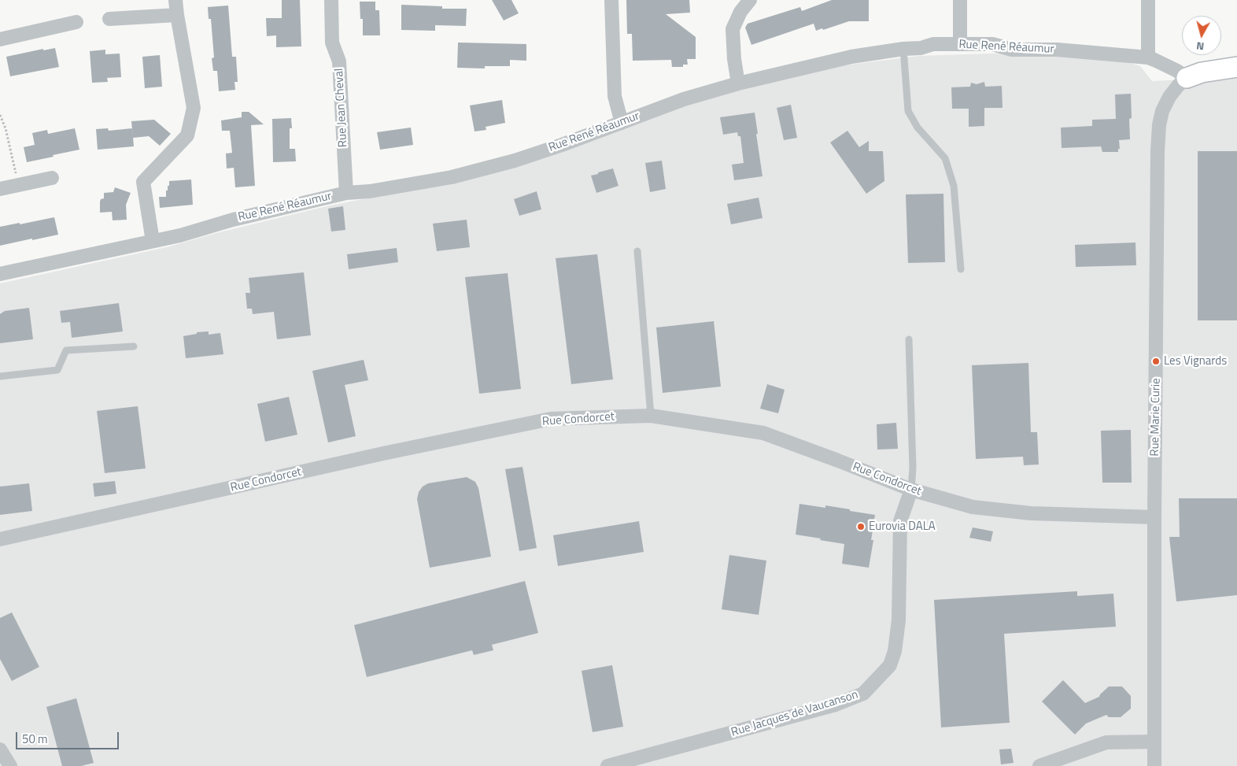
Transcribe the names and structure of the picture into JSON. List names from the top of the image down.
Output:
{
  "streets": {
    "street": [
      "Rue René Réaumur",
      "Rue Jean Cheval",
      "Rue Marie Curie",
      "Rue Condorcet",
      "Rue Jacques de Vaucanson"
    ]
  },
  "crossings": [
    ["Rue René Réaumur", "Rue Jean Cheval"],
    ["Rue René Réaumur", "Rue Marie Curie"],
    ["Rue Marie Curie", "Rue Condorcet"],
    ["Rue Condorcet", "Rue Jacques de Vaucanson"]
  ],
  "places": ["Les Vignards", "Eurovia DALA"],
  "scale_bar": "50 m",
  "north": "bottom"
}
